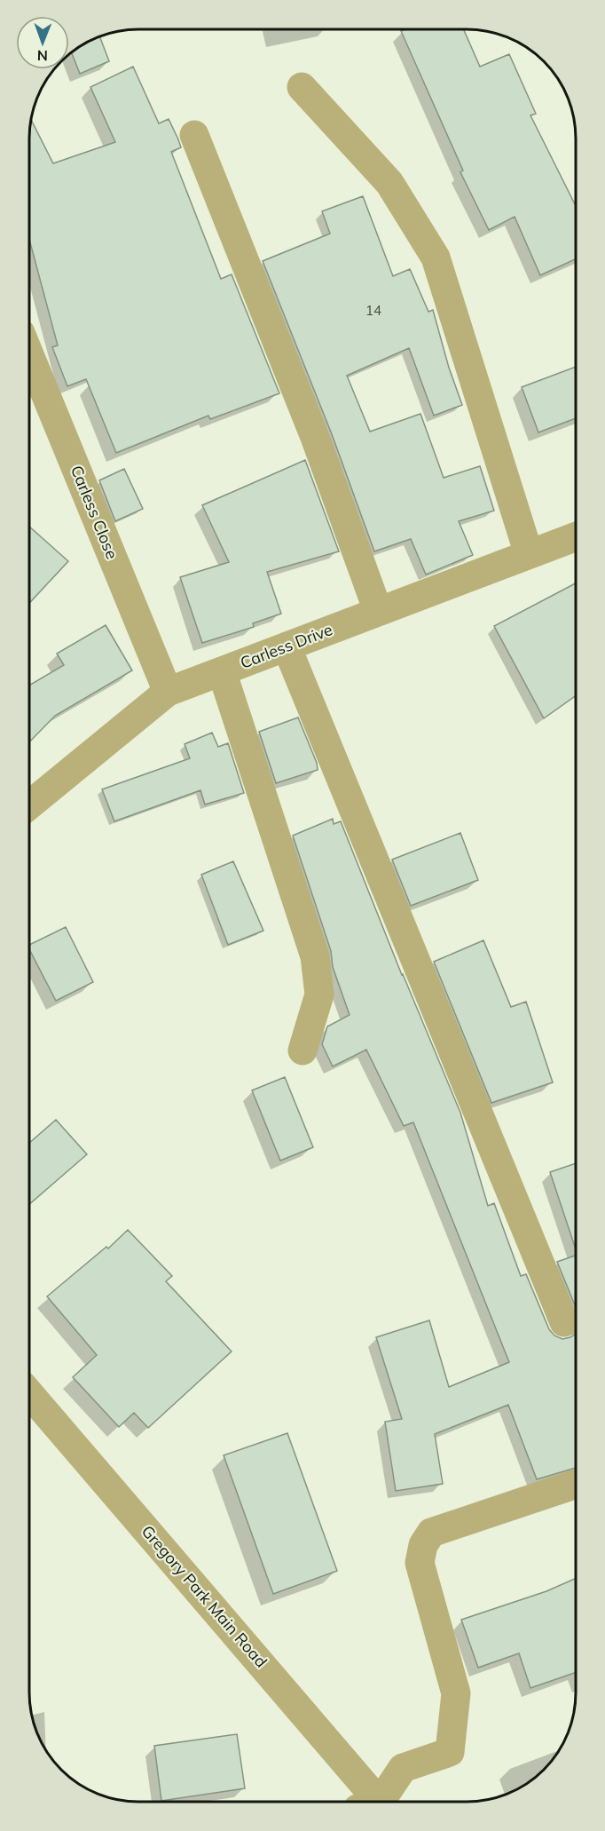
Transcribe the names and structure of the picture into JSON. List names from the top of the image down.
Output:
{
  "streets": {
    "street": ["Carless Close", "Carless Drive", "Gregory Park Main Road"]
  },
  "crossings": [
    ["Carless Close", "Carless Drive"]
  ],
  "house_numbers": ["14"],
  "north": "bottom"
}
